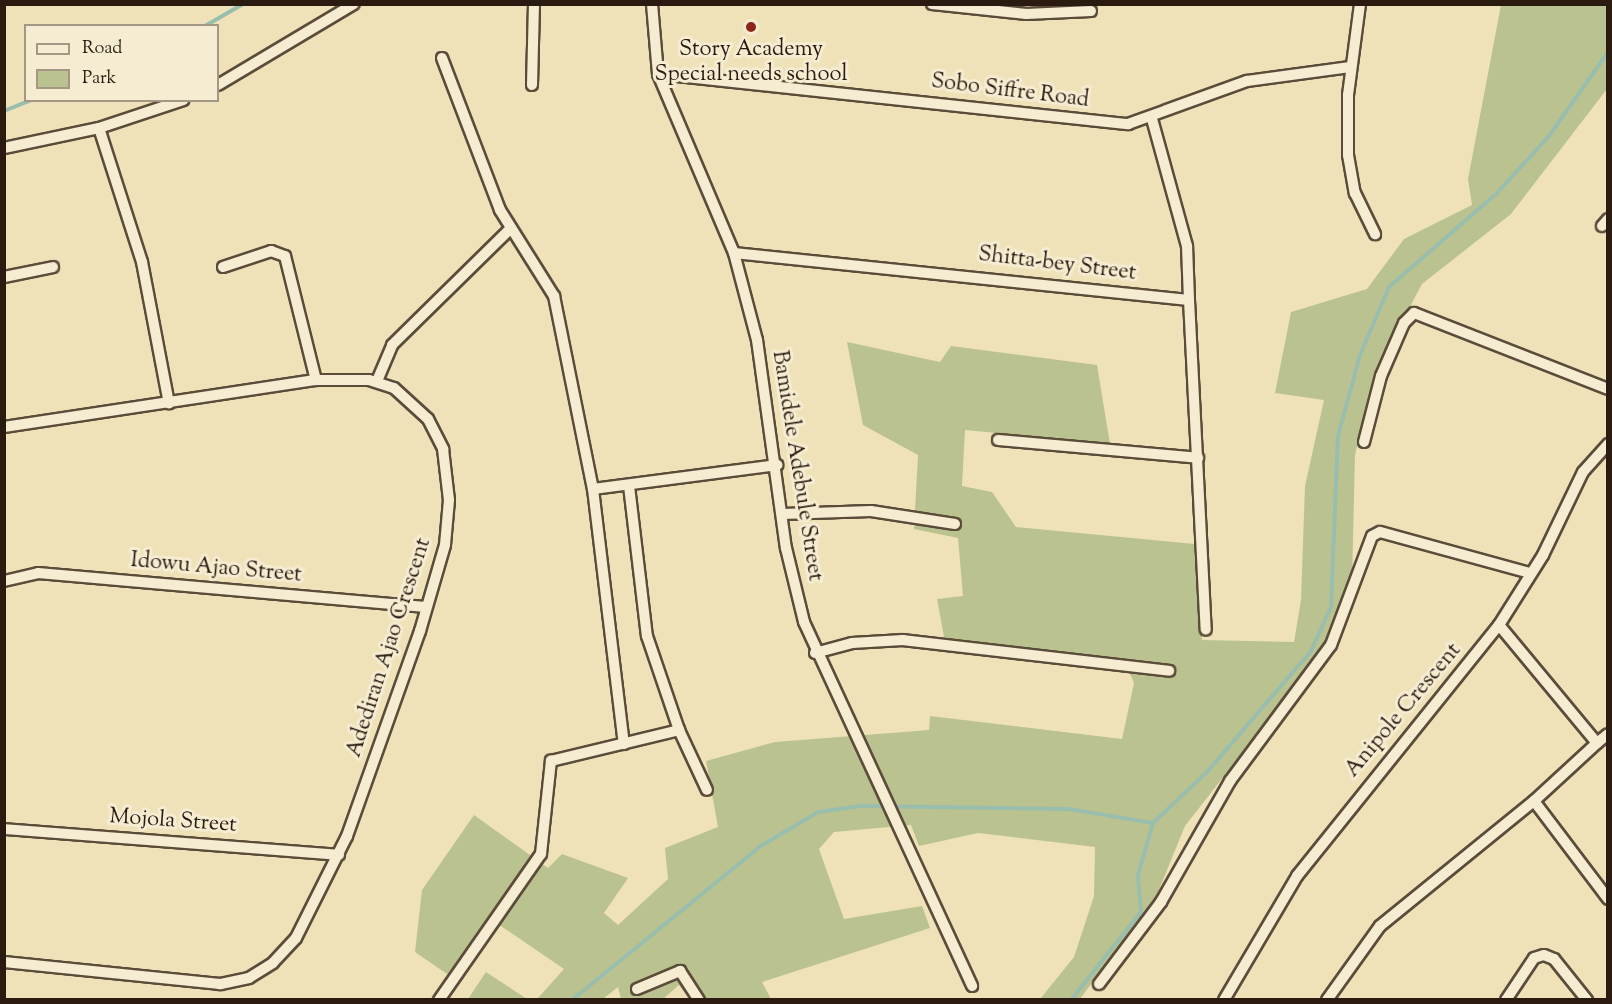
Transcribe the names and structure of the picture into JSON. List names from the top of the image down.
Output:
{
  "streets": {
    "street": [
      "Sobo Siffre Road",
      "Shitta-bey Street",
      "Bamidele Adebule Street",
      "Idowu Ajao Street",
      "Adediran Ajao Crescent",
      "Anipole Crescent",
      "Mojola Street"
    ]
  },
  "crossings": [
    ["Sobo Siffre Road", "Bamidele Adebule Street"],
    ["Shitta-bey Street", "Bamidele Adebule Street"],
    ["Idowu Ajao Street", "Adediran Ajao Crescent"],
    ["Adediran Ajao Crescent", "Mojola Street"]
  ],
  "places": ["Story Academy Special needs school"],
  "legend": ["Road", "Park"]
}
